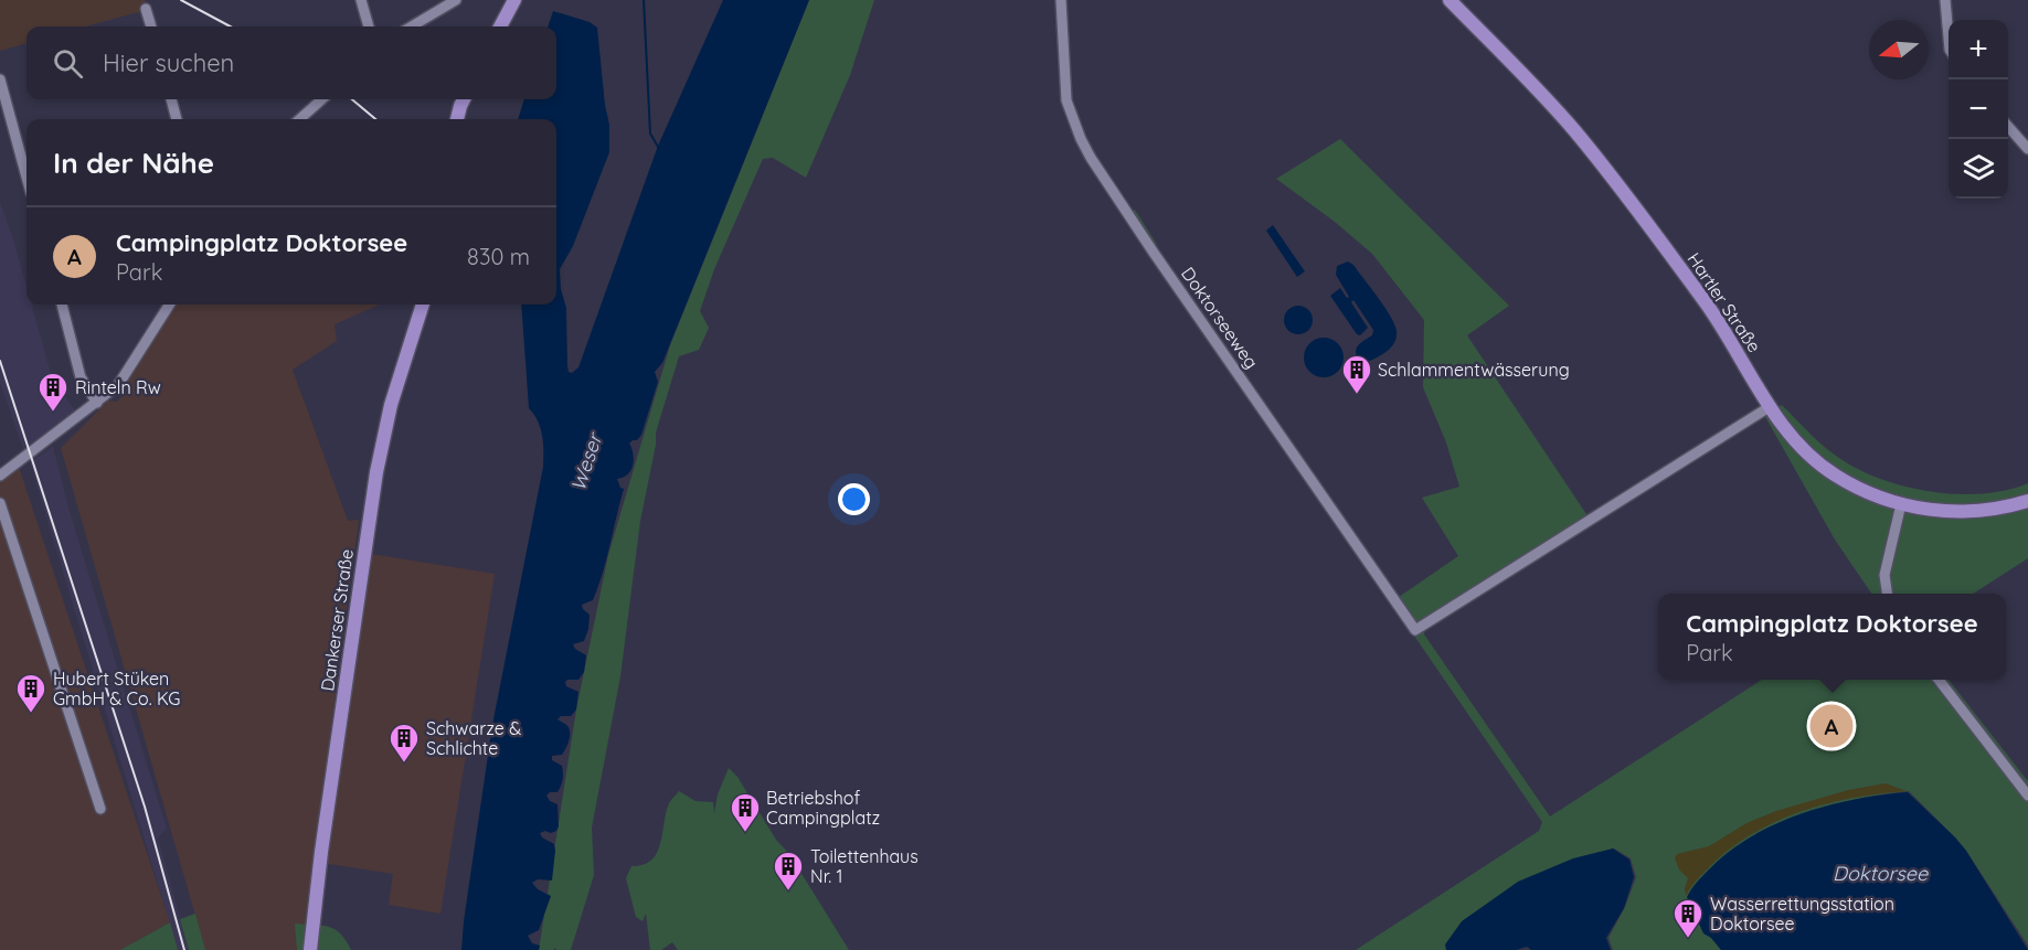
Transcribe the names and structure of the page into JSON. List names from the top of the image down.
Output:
{
  "streets": {
    "main road": ["Hartler Straße", "Dankerser Straße"],
    "street": ["Doktorseeweg"]
  },
  "crossings": [
    ["Hartler Straße", "Doktorseeweg"]
  ],
  "water": ["Weser", "Doktorsee"],
  "places": {
    "building": [
      "Schlammentwässerung",
      "Rinteln Rw",
      "Hubert Stüken GmbH & Co. KG",
      "Schwarze & Schlichte",
      "Betriebshof Campingplatz",
      "Toilettenhaus Nr. 1",
      "Wasserrettungsstation Doktorsee"
    ]
  },
  "north": "left",
  "page": {
    "map_buttons": ["+", "−"],
    "search": "Hier suchen",
    "heading": "In der Nähe",
    "list": [
      {
        "mark": "A",
        "name": "Campingplatz Doktorsee",
        "note": "Park",
        "value": "830 m"
      }
    ],
    "popup": ["Campingplatz Doktorsee", "Park"],
    "pins": "A"
  }
}
